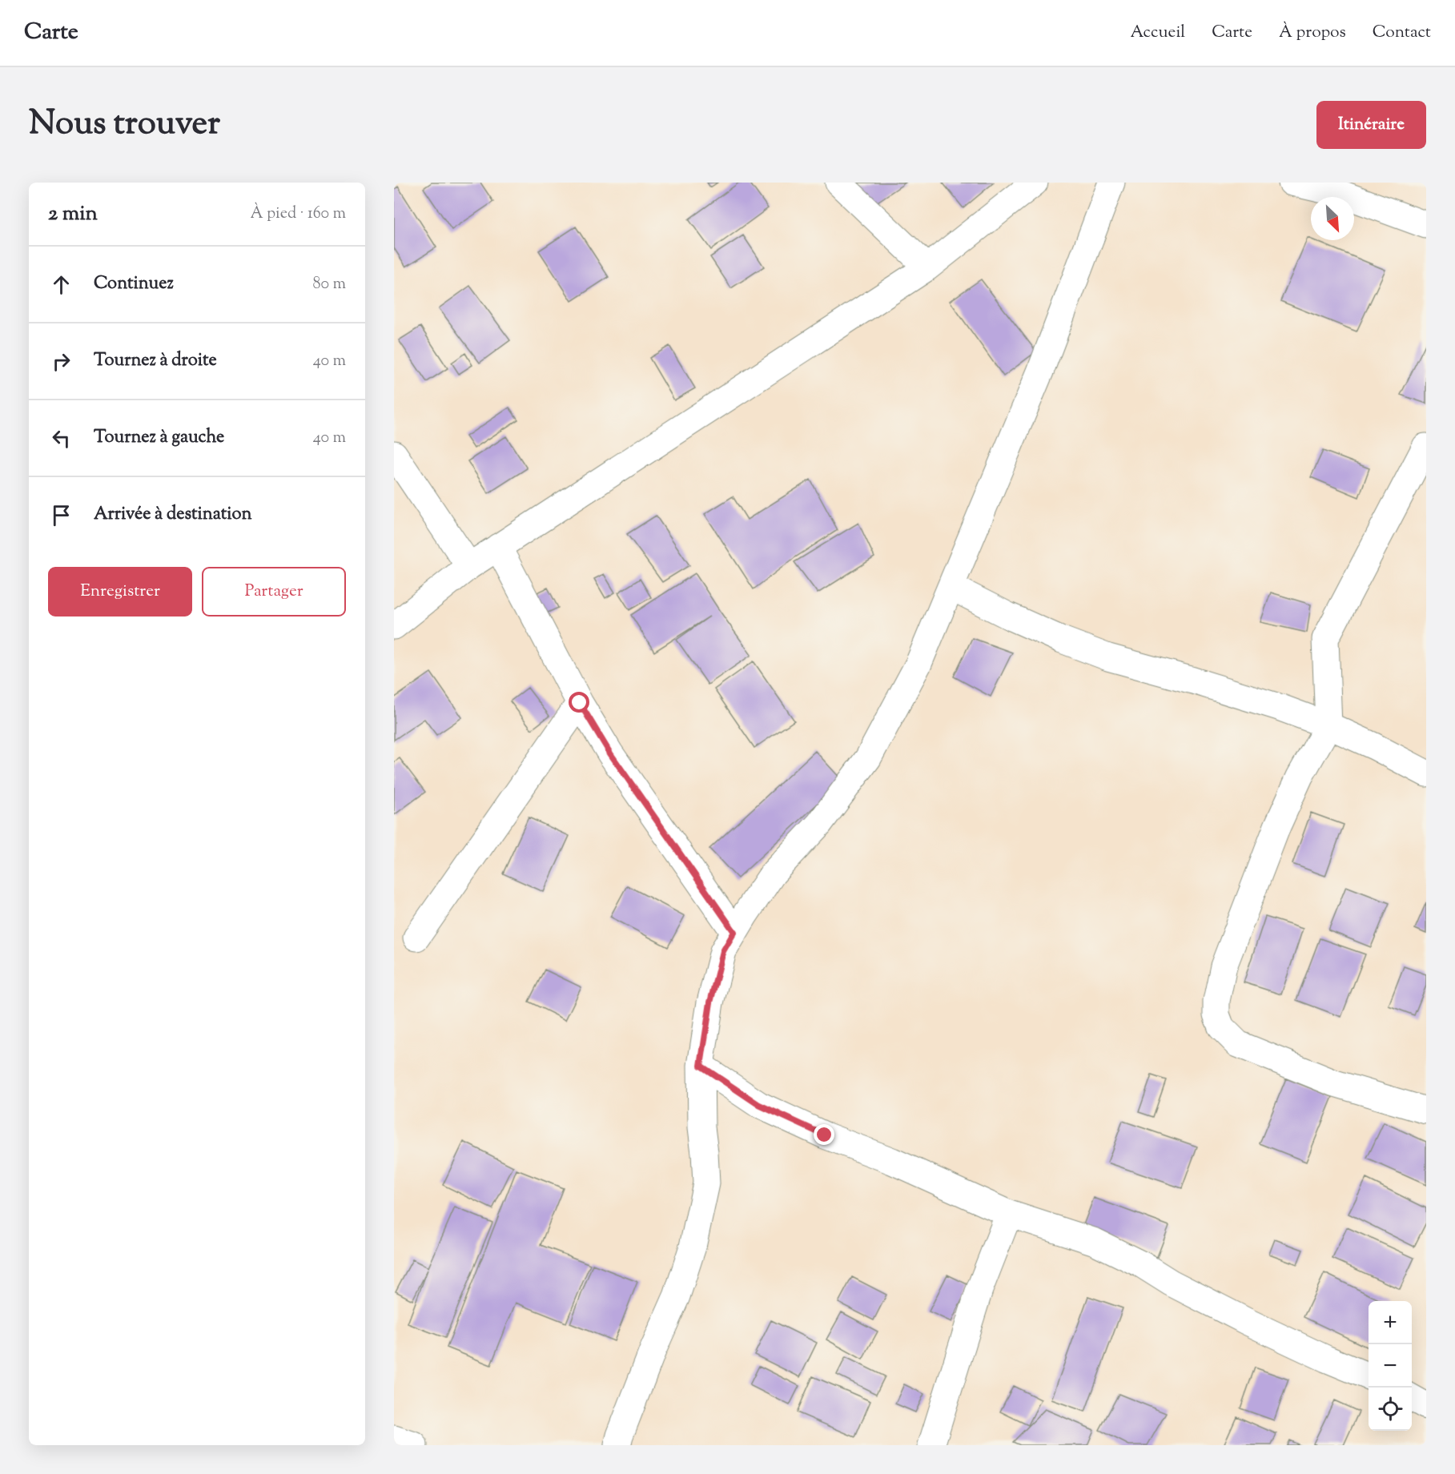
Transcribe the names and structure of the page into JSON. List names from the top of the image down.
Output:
{
  "north": "bottom right",
  "page": {
    "header": "Carte",
    "nav": [
      "Accueil",
      "Carte",
      "À propos",
      "Contact"
    ],
    "title": "Nous trouver",
    "buttons": [
      "Itinéraire",
      ["Enregistrer", "Partager"]
    ],
    "heading": ["2 min", "À pied · 160 m"],
    "list": [
      ["Continuez", "80 m"],
      ["Tournez à droite", "40 m"],
      ["Tournez à gauche", "40 m"],
      "Arrivée à destination"
    ],
    "map_buttons": ["+", "−"]
  }
}
